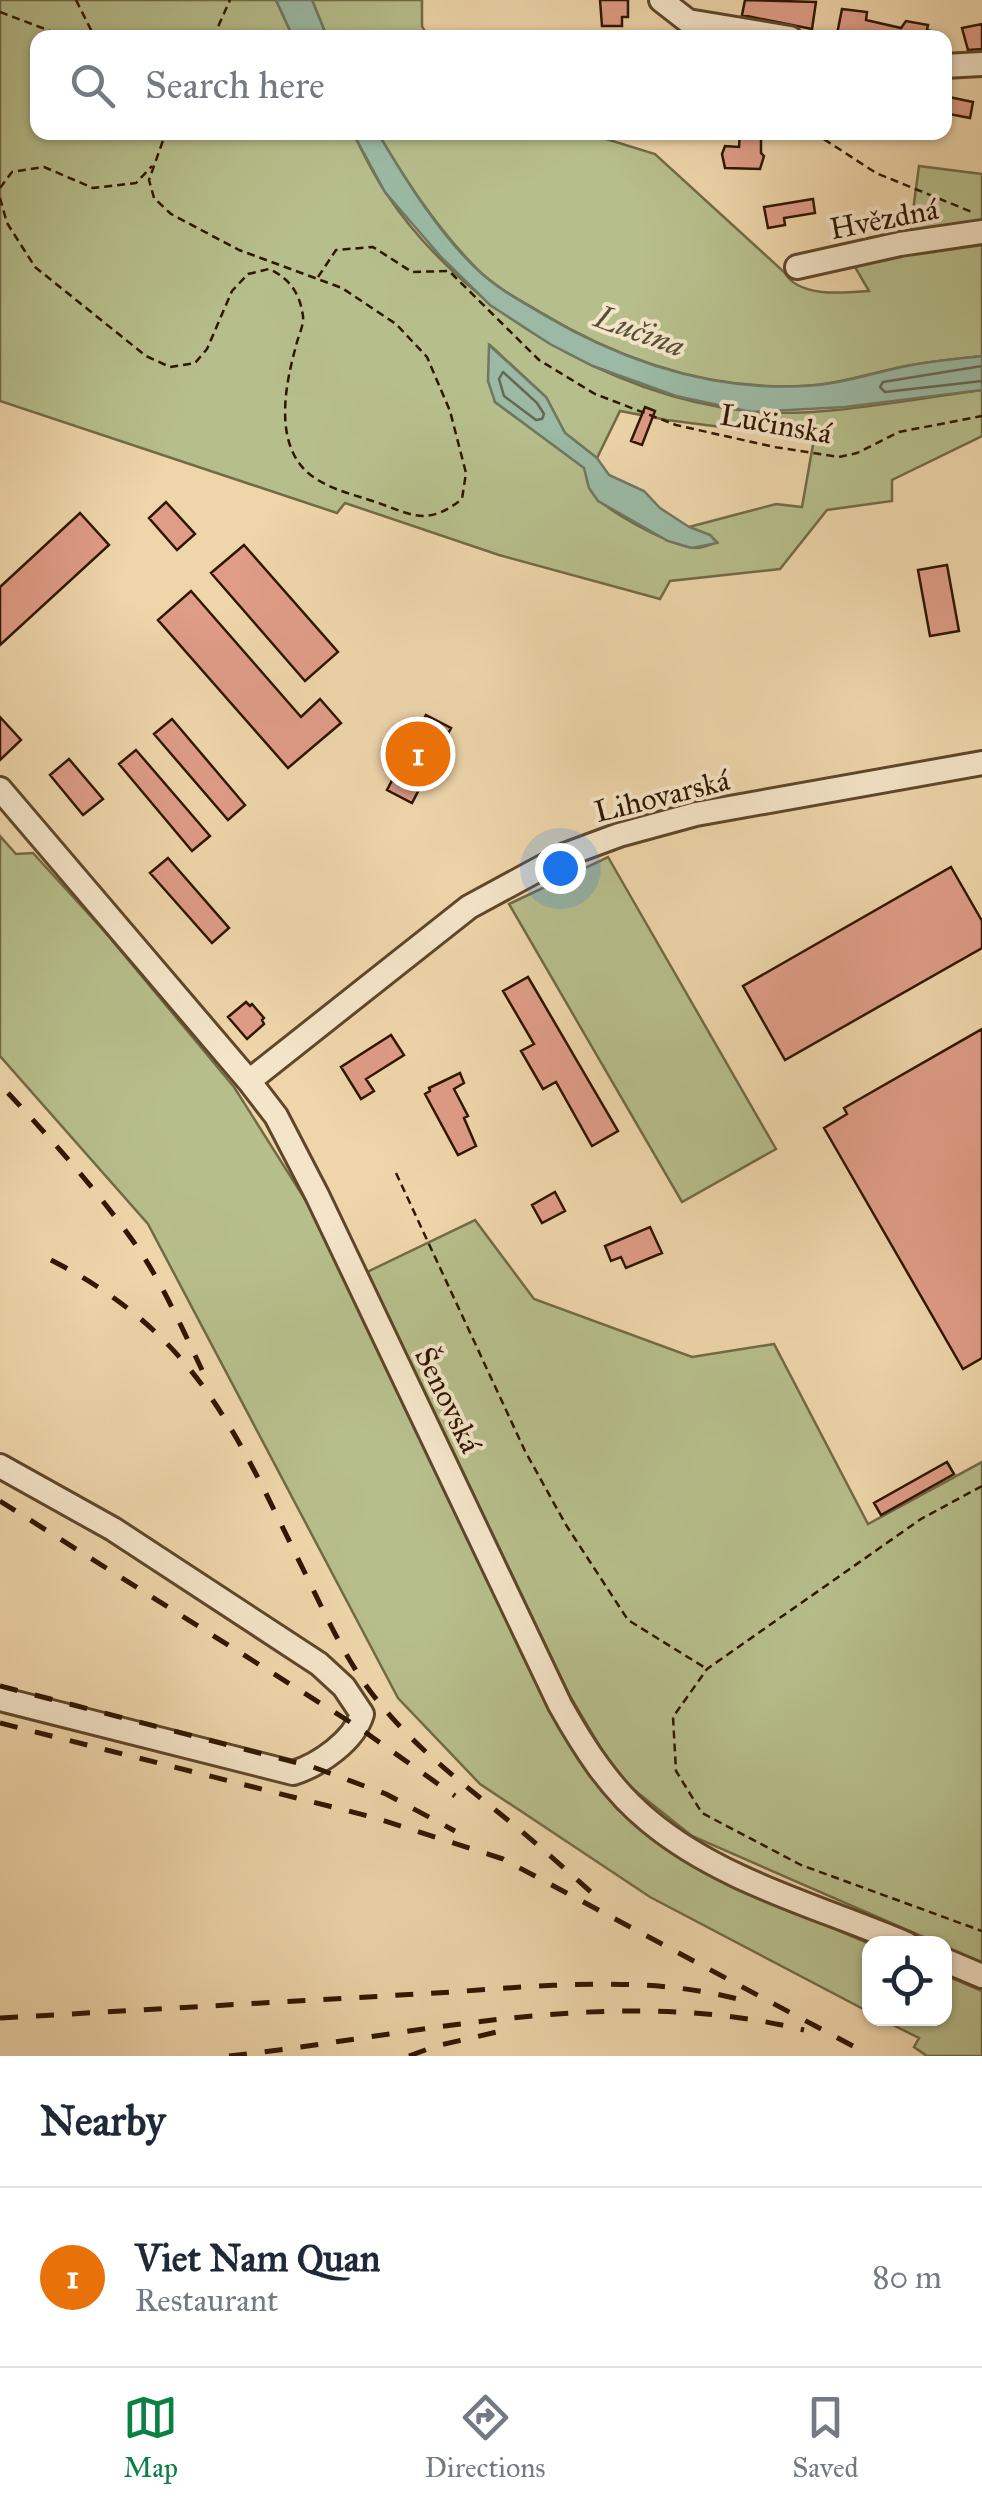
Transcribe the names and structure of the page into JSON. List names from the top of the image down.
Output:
{
  "streets": {
    "street": ["Hvězdná", "Lihovarská", "Šenovská"],
    "path": ["Lučinská"]
  },
  "crossings": [
    ["Lihovarská", "Šenovská"]
  ],
  "water": ["Lučina"],
  "page": {
    "search": "Search here",
    "pins": "1",
    "heading": "Nearby",
    "list": [
      {
        "mark": "1",
        "name": "Viet Nam Quan",
        "note": "Restaurant",
        "value": "80 m"
      }
    ],
    "nav": ["Map", "Directions", "Saved"]
  }
}
